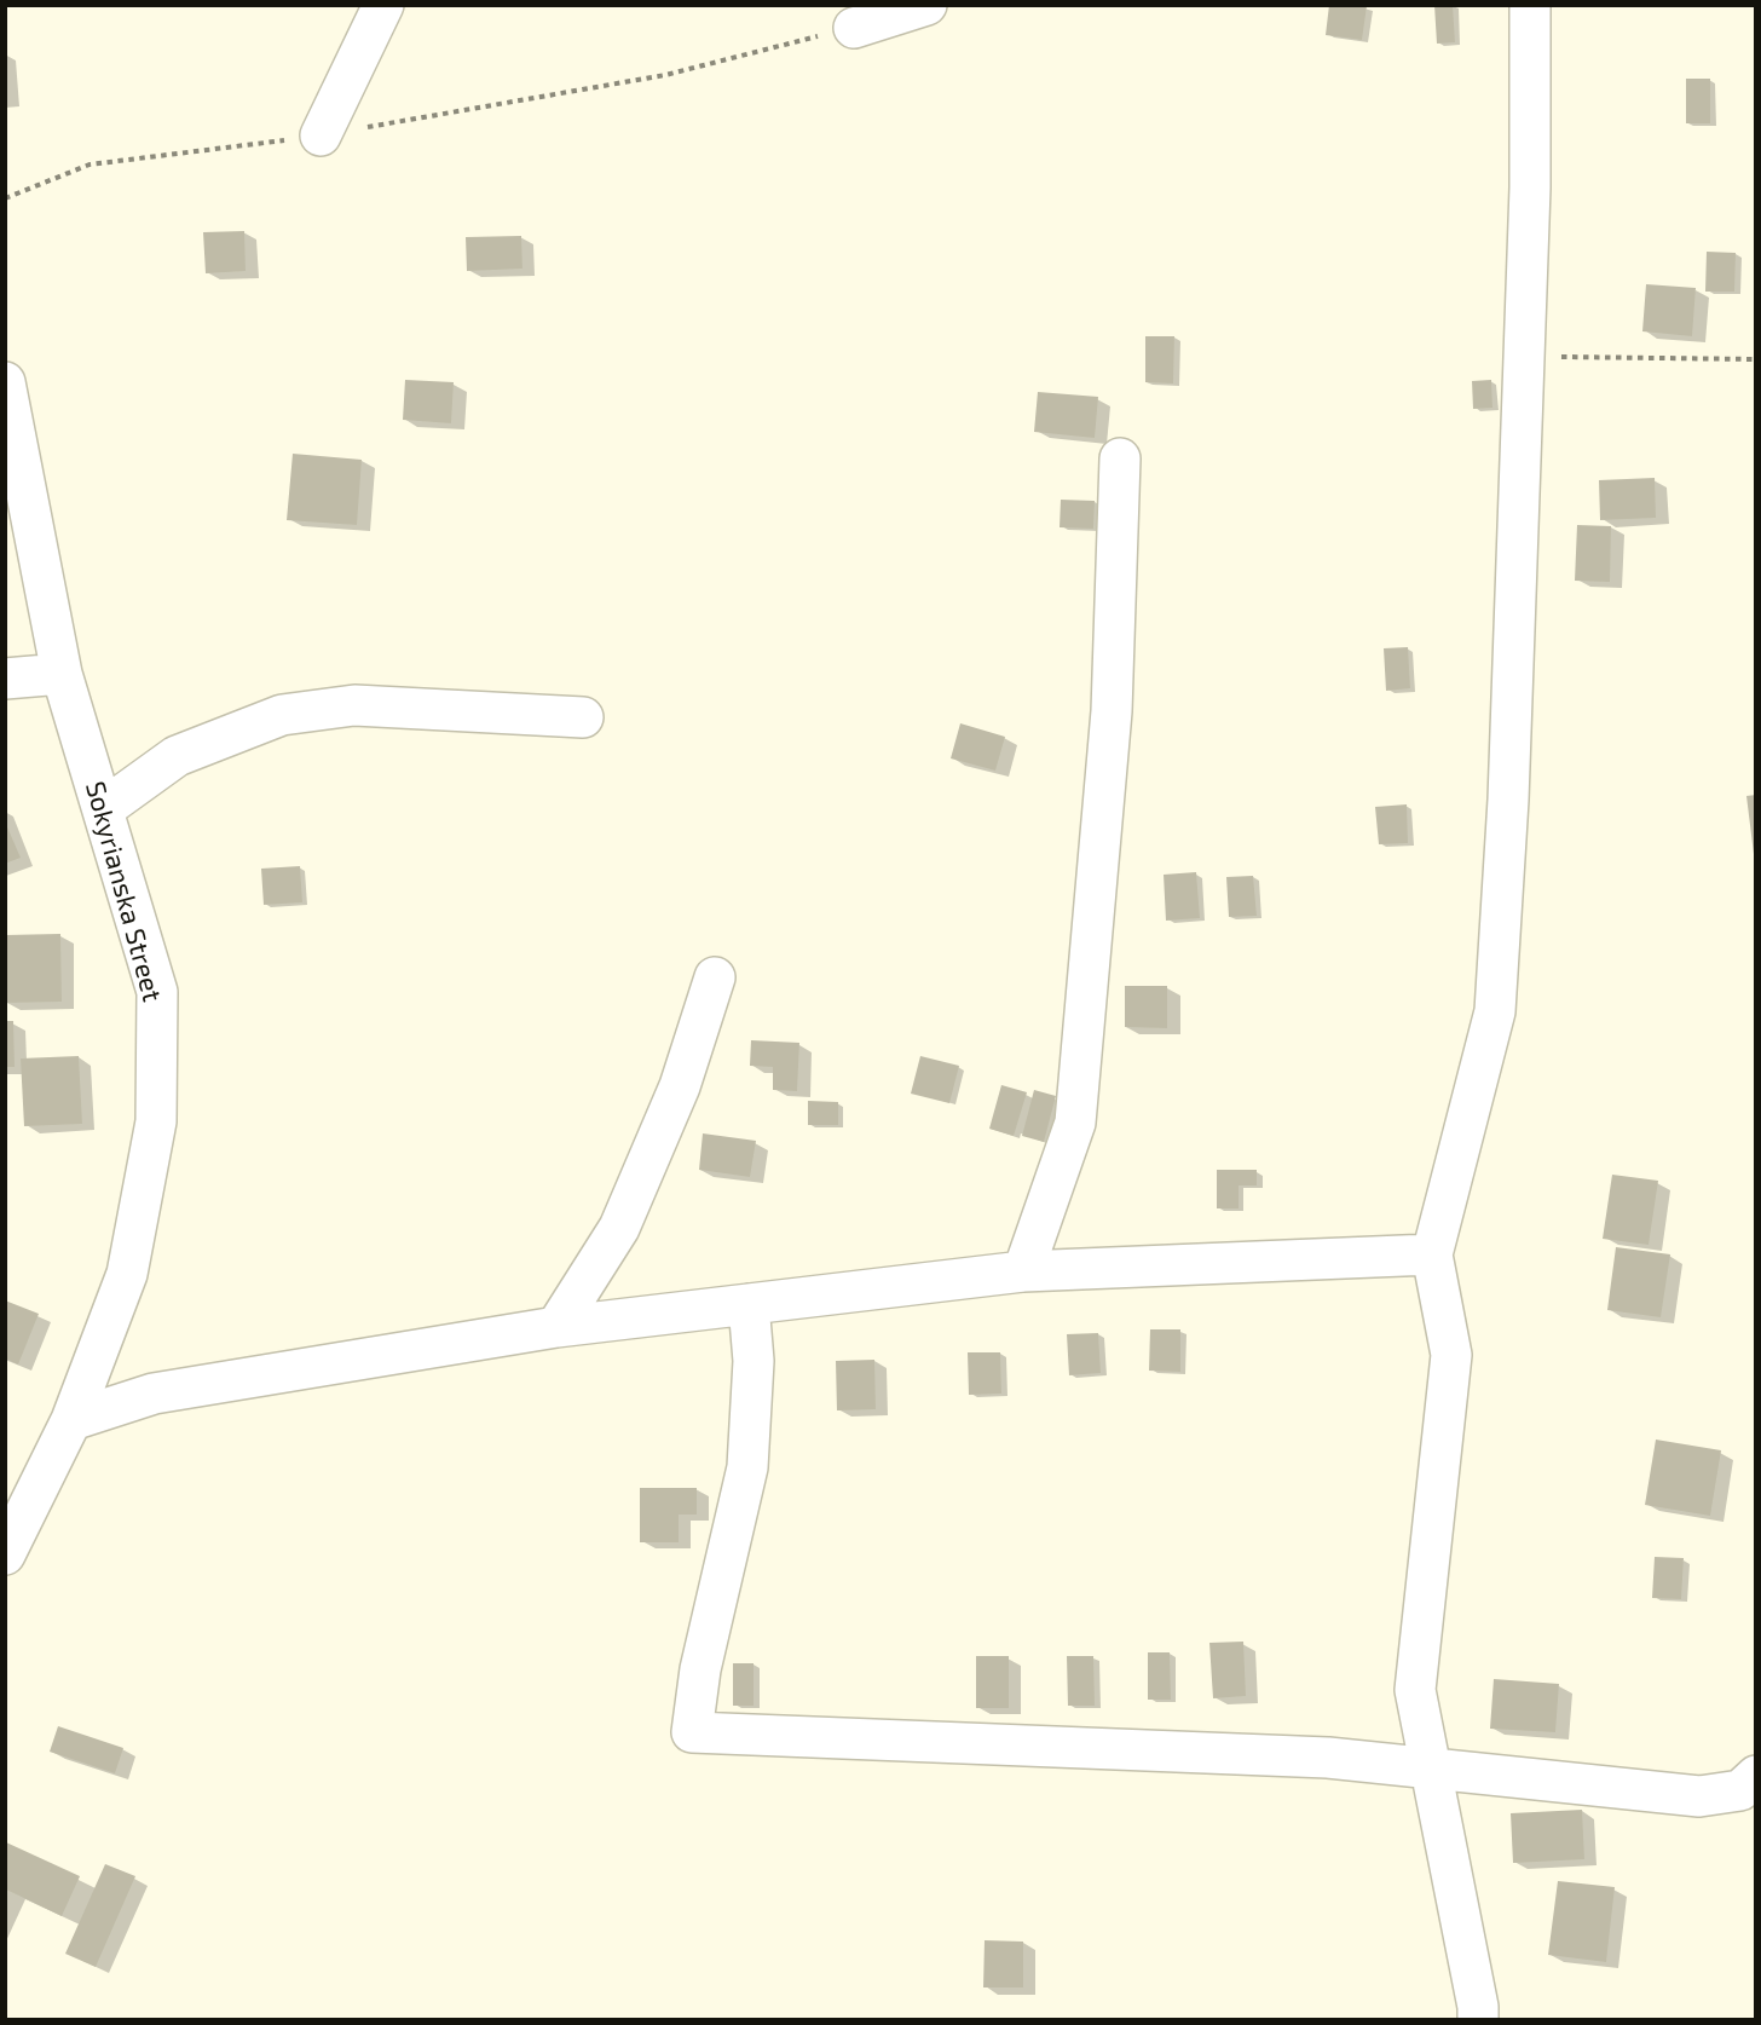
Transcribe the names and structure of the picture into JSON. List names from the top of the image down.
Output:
{
  "streets": {
    "street": ["Sokyrianska Street"]
  }
}
